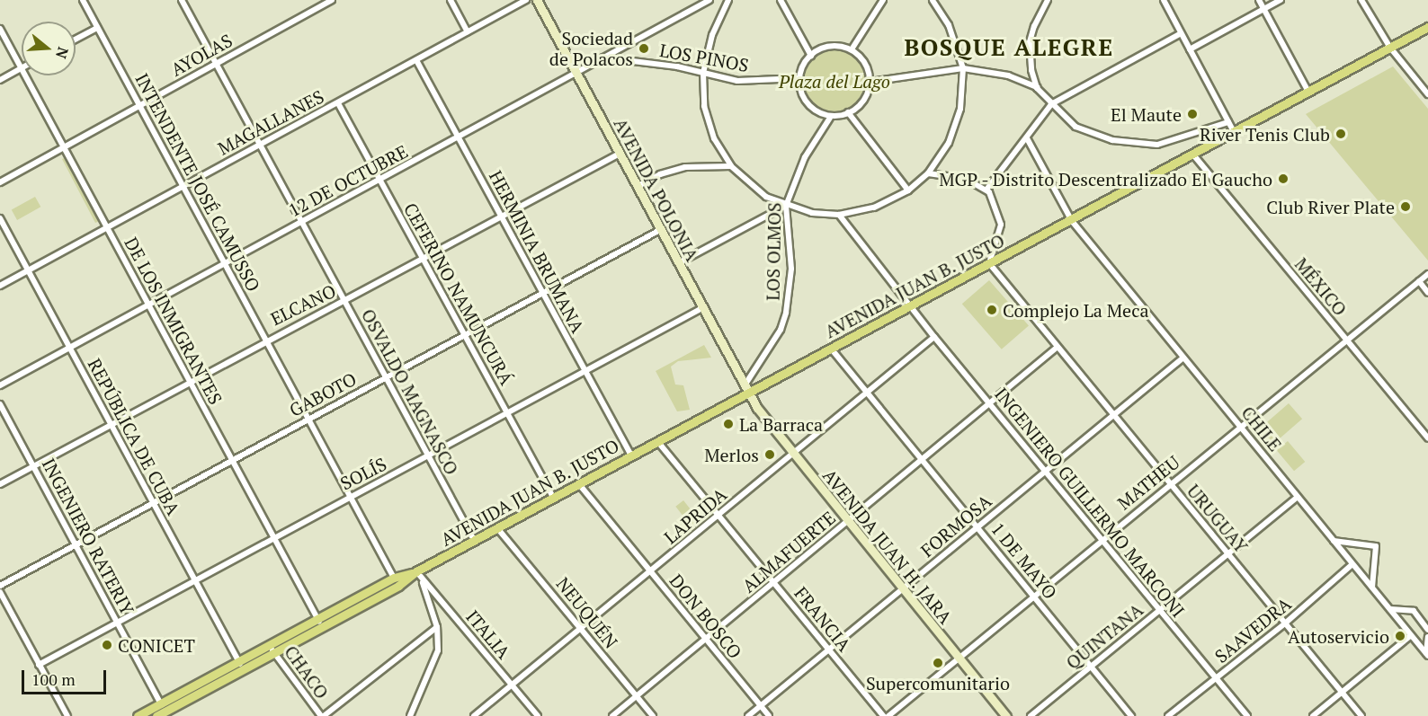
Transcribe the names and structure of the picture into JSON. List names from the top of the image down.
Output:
{
  "streets": {
    "main road": ["AVENIDA POLONIA", "AVENIDA JUAN B. JUSTO", "AVENIDA JUAN H. JARA"],
    "street": [
      "AYOLAS",
      "LOS PINOS",
      "MAGALLANES",
      "12 DE OCTUBRE",
      "INTENDENTE JOSÉ CAMUSSO",
      "HERMINIA BRUMANA",
      "LOS OLMOS",
      "MÉXICO",
      "CEFERINO NAMUNCURÁ",
      "ELCANO",
      "DE LOS INMIGRANTES",
      "OSVALDO MAGNASCO",
      "GABOTO",
      "CHILE",
      "REPÚBLICA DE CUBA",
      "SOLÍS",
      "MATHEU",
      "INGENIERO GUILLERMO MARCONI",
      "LAPRIDA",
      "URUGUAY",
      "FORMOSA",
      "INGENIERO RATERIY",
      "ALMAFUERTE",
      "1 DE MAYO",
      "NEUQUÉN",
      "DON BOSCO",
      "FRANCIA",
      "SAAVEDRA",
      "ITALIA",
      "QUINTANA",
      "CHACO"
    ]
  },
  "crossings": [
    ["AYOLAS", "INTENDENTE JOSÉ CAMUSSO"],
    ["AYOLAS", "DE LOS INMIGRANTES"],
    ["AYOLAS", "OSVALDO MAGNASCO"],
    ["LOS PINOS", "12 DE OCTUBRE"],
    ["LOS PINOS", "LOS OLMOS"],
    ["MAGALLANES", "INTENDENTE JOSÉ CAMUSSO"],
    ["MAGALLANES", "HERMINIA BRUMANA"],
    ["MAGALLANES", "CEFERINO NAMUNCURÁ"],
    ["MAGALLANES", "DE LOS INMIGRANTES"],
    ["MAGALLANES", "OSVALDO MAGNASCO"],
    ["MAGALLANES", "REPÚBLICA DE CUBA"],
    ["12 DE OCTUBRE", "INTENDENTE JOSÉ CAMUSSO"],
    ["12 DE OCTUBRE", "AVENIDA POLONIA"],
    ["12 DE OCTUBRE", "HERMINIA BRUMANA"],
    ["12 DE OCTUBRE", "CEFERINO NAMUNCURÁ"],
    ["12 DE OCTUBRE", "DE LOS INMIGRANTES"],
    ["12 DE OCTUBRE", "OSVALDO MAGNASCO"],
    ["12 DE OCTUBRE", "REPÚBLICA DE CUBA"],
    ["INTENDENTE JOSÉ CAMUSSO", "AVENIDA JUAN B. JUSTO"],
    ["INTENDENTE JOSÉ CAMUSSO", "ELCANO"],
    ["INTENDENTE JOSÉ CAMUSSO", "GABOTO"],
    ["INTENDENTE JOSÉ CAMUSSO", "SOLÍS"],
    ["AVENIDA POLONIA", "LOS OLMOS"],
    ["AVENIDA POLONIA", "AVENIDA JUAN B. JUSTO"],
    ["AVENIDA POLONIA", "ELCANO"],
    ["AVENIDA POLONIA", "GABOTO"],
    ["AVENIDA POLONIA", "SOLÍS"],
    ["AVENIDA POLONIA", "AVENIDA JUAN H. JARA"],
    ["HERMINIA BRUMANA", "AVENIDA JUAN B. JUSTO"],
    ["HERMINIA BRUMANA", "ELCANO"],
    ["HERMINIA BRUMANA", "GABOTO"],
    ["HERMINIA BRUMANA", "SOLÍS"],
    ["LOS OLMOS", "AVENIDA JUAN B. JUSTO"],
    ["LOS OLMOS", "AVENIDA JUAN H. JARA"],
    ["AVENIDA JUAN B. JUSTO", "MÉXICO"],
    ["AVENIDA JUAN B. JUSTO", "CEFERINO NAMUNCURÁ"],
    ["AVENIDA JUAN B. JUSTO", "DE LOS INMIGRANTES"],
    ["AVENIDA JUAN B. JUSTO", "OSVALDO MAGNASCO"],
    ["AVENIDA JUAN B. JUSTO", "CHILE"],
    ["AVENIDA JUAN B. JUSTO", "REPÚBLICA DE CUBA"],
    ["AVENIDA JUAN B. JUSTO", "INGENIERO GUILLERMO MARCONI"],
    ["AVENIDA JUAN B. JUSTO", "URUGUAY"],
    ["AVENIDA JUAN B. JUSTO", "INGENIERO RATERIY"],
    ["AVENIDA JUAN B. JUSTO", "AVENIDA JUAN H. JARA"],
    ["AVENIDA JUAN B. JUSTO", "1 DE MAYO"],
    ["AVENIDA JUAN B. JUSTO", "NEUQUÉN"],
    ["AVENIDA JUAN B. JUSTO", "DON BOSCO"],
    ["AVENIDA JUAN B. JUSTO", "FRANCIA"],
    ["AVENIDA JUAN B. JUSTO", "ITALIA"],
    ["AVENIDA JUAN B. JUSTO", "CHACO"],
    ["MÉXICO", "MATHEU"],
    ["CEFERINO NAMUNCURÁ", "ELCANO"],
    ["CEFERINO NAMUNCURÁ", "GABOTO"],
    ["CEFERINO NAMUNCURÁ", "SOLÍS"],
    ["ELCANO", "DE LOS INMIGRANTES"],
    ["ELCANO", "OSVALDO MAGNASCO"],
    ["ELCANO", "REPÚBLICA DE CUBA"],
    ["ELCANO", "INGENIERO RATERIY"],
    ["DE LOS INMIGRANTES", "GABOTO"],
    ["DE LOS INMIGRANTES", "SOLÍS"],
    ["OSVALDO MAGNASCO", "GABOTO"],
    ["OSVALDO MAGNASCO", "SOLÍS"],
    ["GABOTO", "REPÚBLICA DE CUBA"],
    ["GABOTO", "INGENIERO RATERIY"],
    ["CHILE", "MATHEU"],
    ["CHILE", "FORMOSA"],
    ["CHILE", "SAAVEDRA"],
    ["CHILE", "QUINTANA"],
    ["REPÚBLICA DE CUBA", "SOLÍS"],
    ["SOLÍS", "INGENIERO RATERIY"],
    ["MATHEU", "INGENIERO GUILLERMO MARCONI"],
    ["MATHEU", "URUGUAY"],
    ["MATHEU", "AVENIDA JUAN H. JARA"],
    ["MATHEU", "1 DE MAYO"],
    ["INGENIERO GUILLERMO MARCONI", "LAPRIDA"],
    ["INGENIERO GUILLERMO MARCONI", "FORMOSA"],
    ["INGENIERO GUILLERMO MARCONI", "ALMAFUERTE"],
    ["INGENIERO GUILLERMO MARCONI", "SAAVEDRA"],
    ["INGENIERO GUILLERMO MARCONI", "QUINTANA"],
    ["LAPRIDA", "AVENIDA JUAN H. JARA"],
    ["LAPRIDA", "1 DE MAYO"],
    ["LAPRIDA", "NEUQUÉN"],
    ["LAPRIDA", "DON BOSCO"],
    ["LAPRIDA", "FRANCIA"],
    ["LAPRIDA", "ITALIA"],
    ["URUGUAY", "FORMOSA"],
    ["URUGUAY", "ALMAFUERTE"],
    ["URUGUAY", "SAAVEDRA"],
    ["URUGUAY", "QUINTANA"],
    ["FORMOSA", "AVENIDA JUAN H. JARA"],
    ["FORMOSA", "1 DE MAYO"],
    ["FORMOSA", "DON BOSCO"],
    ["FORMOSA", "FRANCIA"],
    ["AVENIDA JUAN H. JARA", "ALMAFUERTE"],
    ["ALMAFUERTE", "1 DE MAYO"],
    ["ALMAFUERTE", "NEUQUÉN"],
    ["ALMAFUERTE", "DON BOSCO"],
    ["ALMAFUERTE", "FRANCIA"],
    ["1 DE MAYO", "QUINTANA"]
  ],
  "districts": ["BOSQUE ALEGRE"],
  "parks": ["Plaza del Lago"],
  "places": [
    "Sociedad de Polacos",
    "El Maute",
    "River Tenis Club",
    "MGP - Distrito Descentralizado El Gaucho",
    "Club River Plate",
    "Complejo La Meca",
    "La Barraca",
    "Merlos",
    "Autoservicio",
    "CONICET",
    "Supercomunitario"
  ],
  "scale_bar": "100 m",
  "north": "right"
}
